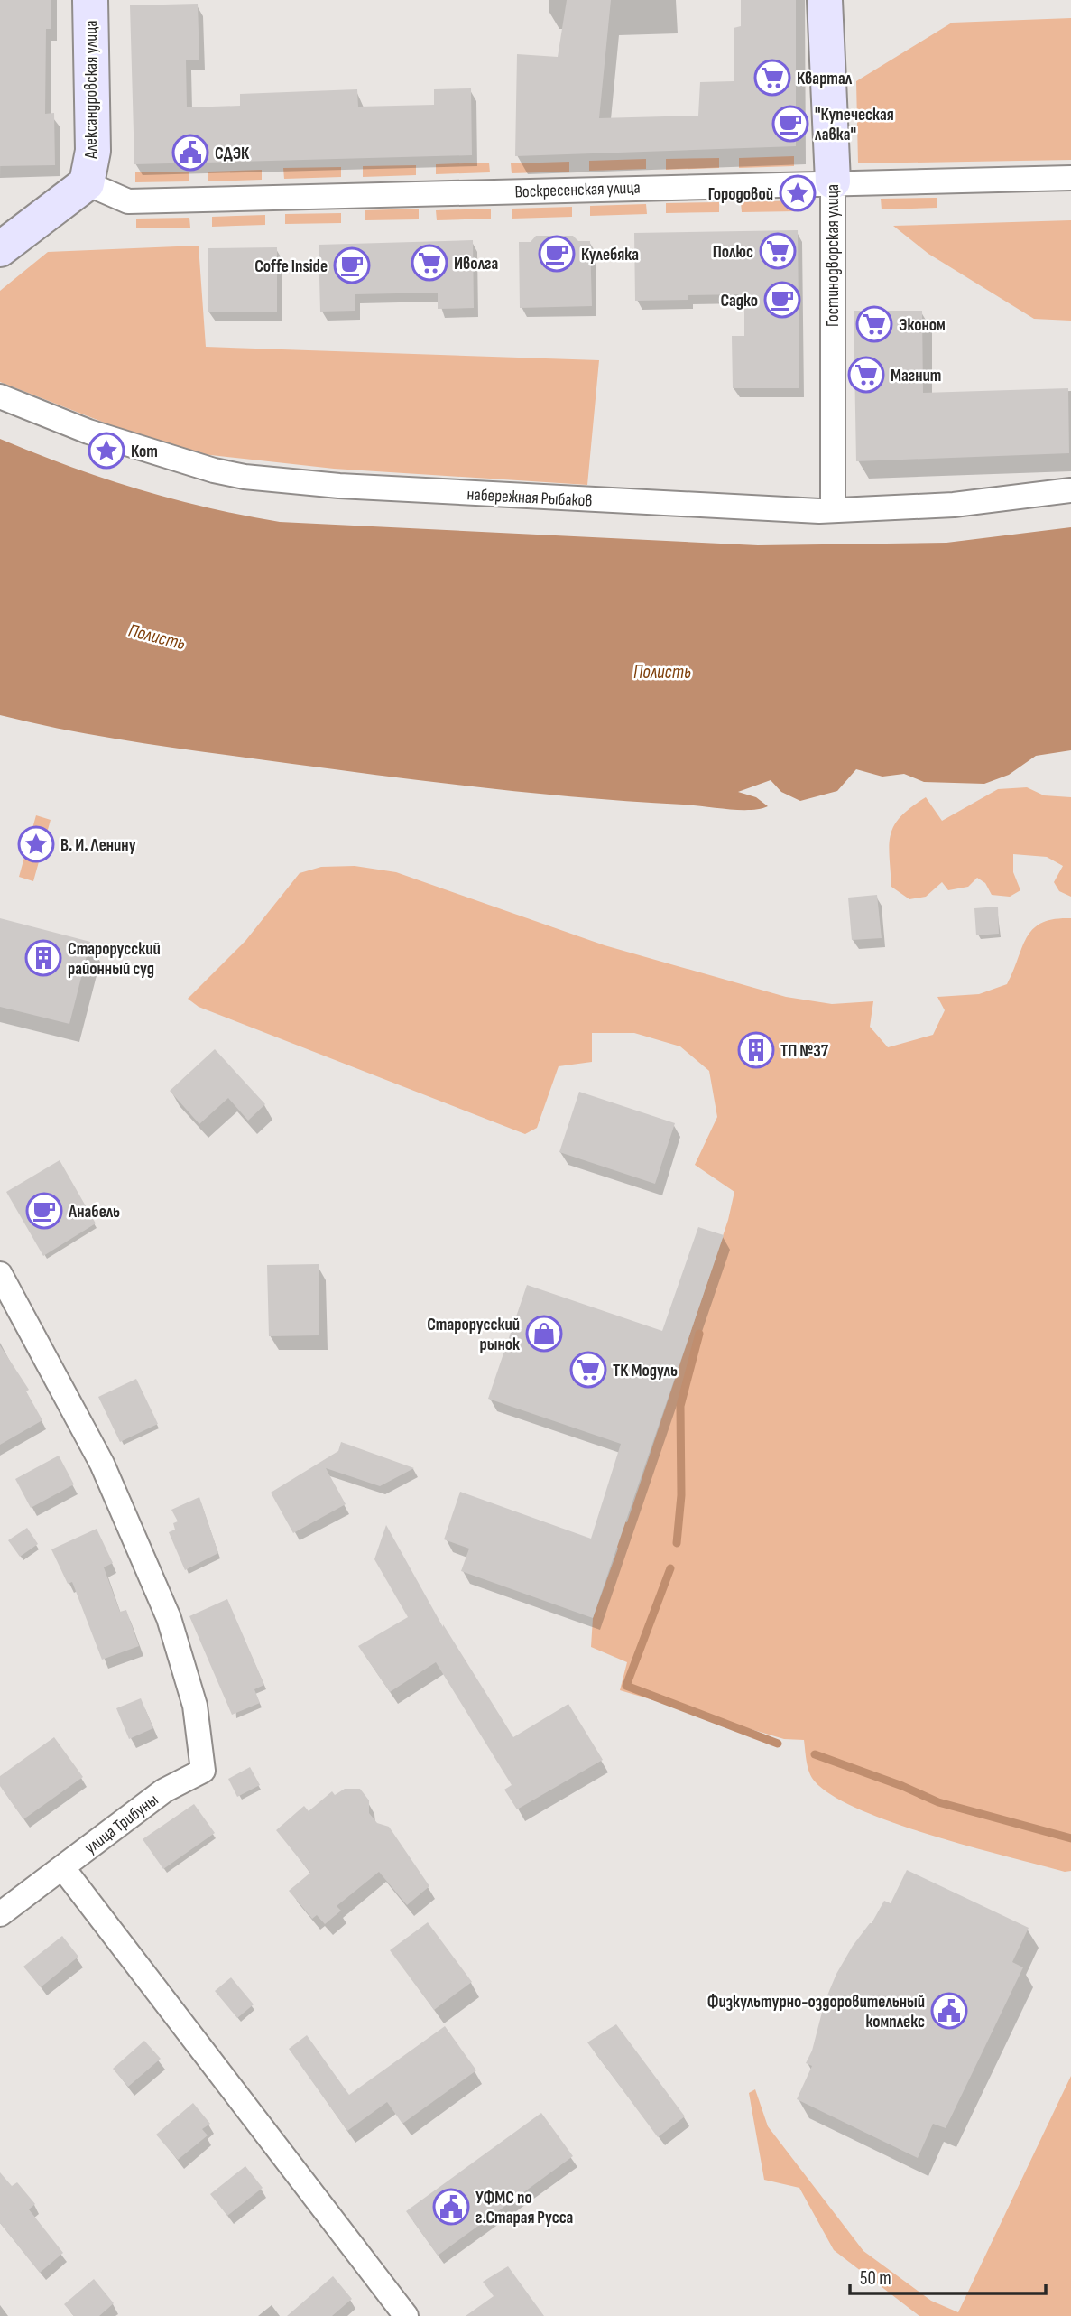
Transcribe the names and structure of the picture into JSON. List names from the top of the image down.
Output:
{
  "streets": {
    "street": [
      "Александровская улица",
      "Воскресенская улица",
      "Гостинодворская улица",
      "набережная Рыбаков",
      "улица Трибуны"
    ]
  },
  "crossings": [
    ["Александровская улица", "Воскресенская улица"],
    ["Воскресенская улица", "Гостинодворская улица"],
    ["Гостинодворская улица", "набережная Рыбаков"]
  ],
  "water": ["Полисть"],
  "places": {
    "supermarket": [
      "Квартал",
      "Полюс",
      "Иволга",
      "Эконом",
      "Магнит",
      "ТК Модуль"
    ],
    "cafe": [
      "\"Купеческая лавка\"",
      "Кулебяка",
      "Coffe Inside",
      "Садко",
      "Анабель"
    ],
    "public building": ["СДЭК", "Физкультурно-оздоровительный комплекс", "УФМС по г.Старая Русса"],
    "place": ["Городовой", "Кот", "В. И. Ленину"],
    "building": ["Старорусский районный суд", "ТП №37"],
    "shop": ["Старорусский рынок"]
  },
  "scale_bar": "50 m"
}
